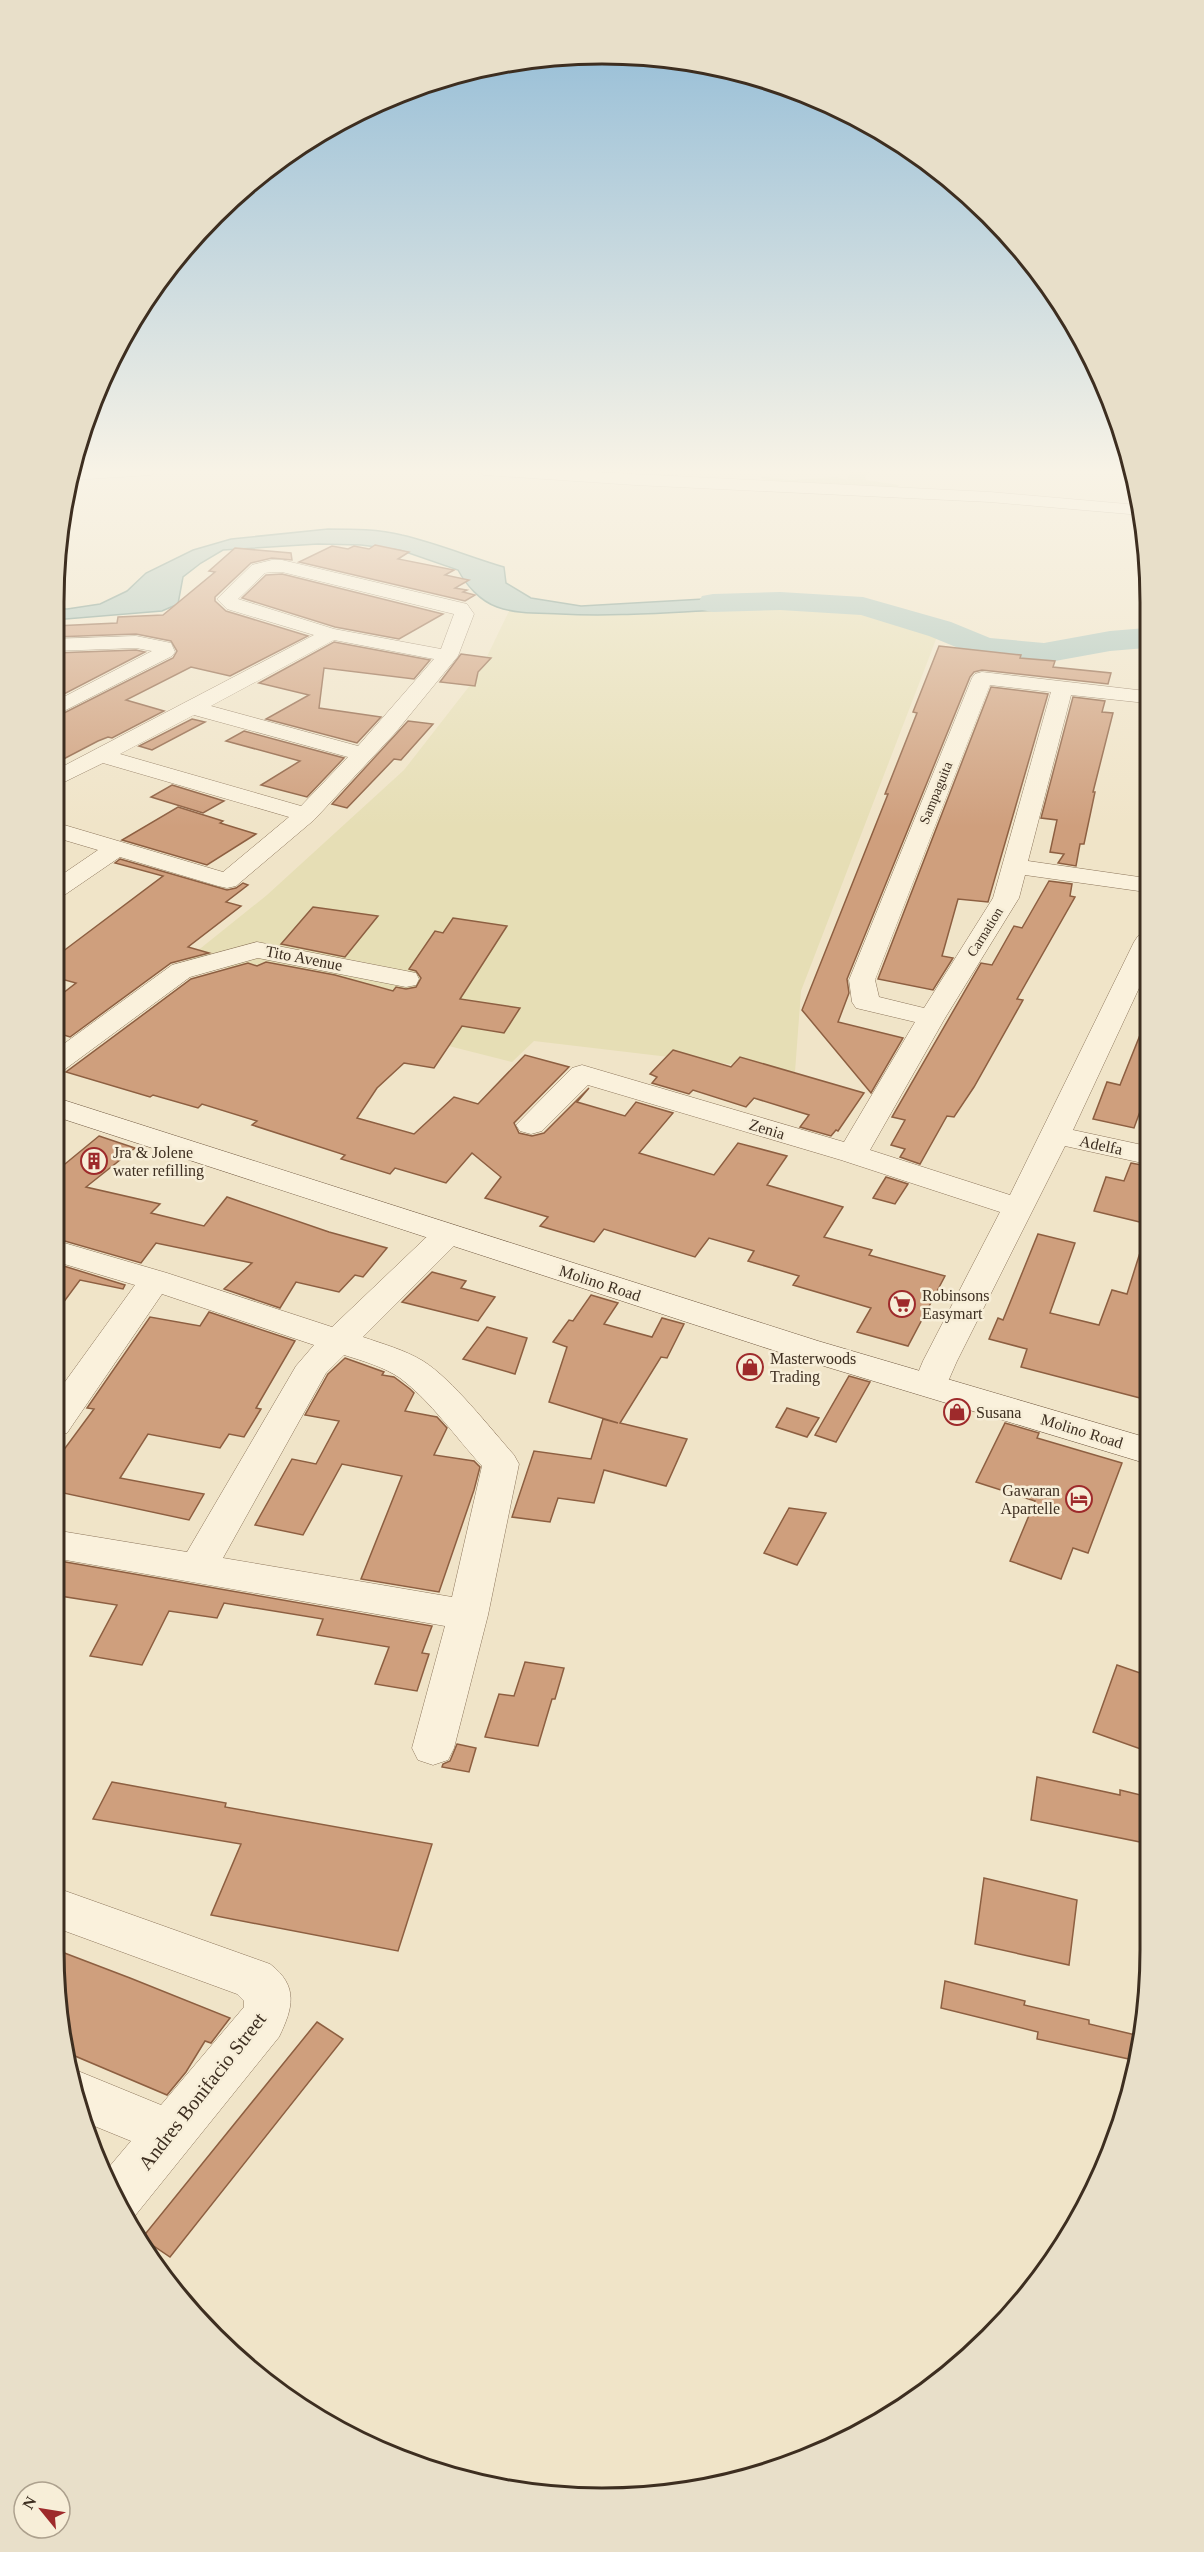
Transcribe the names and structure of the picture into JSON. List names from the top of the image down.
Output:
{
  "streets": {
    "street": [
      "Sampaguita",
      "Carnation",
      "Tito Avenue",
      "Zenia",
      "Adelfa",
      "Molino Road",
      "Andres Bonifacio Street"
    ]
  },
  "crossings": [
    ["Sampaguita", "Carnation"],
    ["Carnation", "Zenia"]
  ],
  "places": {
    "building": ["Jra & Jolene water refilling"],
    "supermarket": ["Robinsons Easymart"],
    "shop": ["Masterwoods Trading", "Susana"],
    "hotel": ["Gawaran Apartelle"]
  },
  "north": "top left"
}
